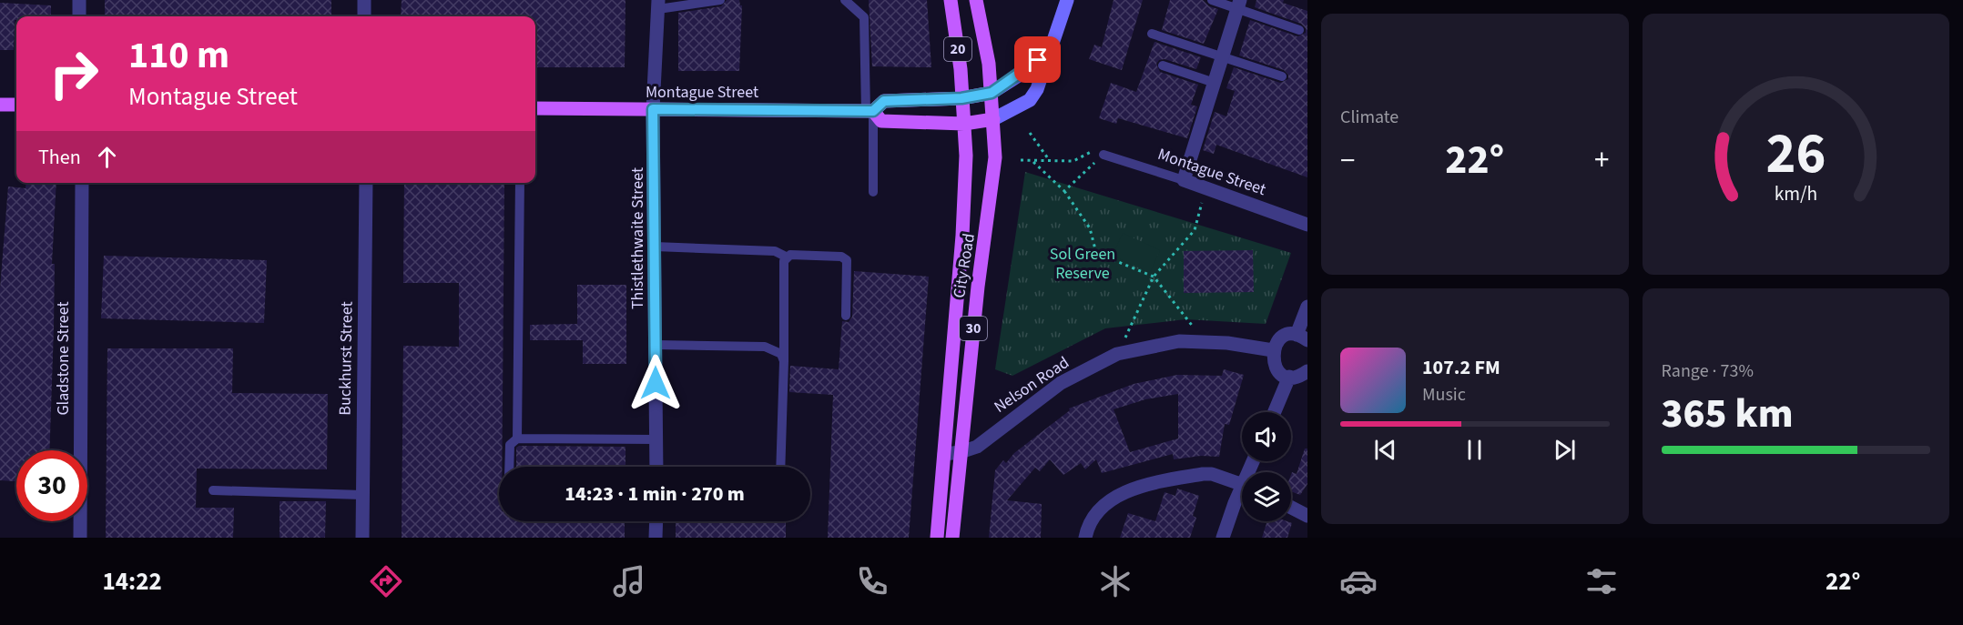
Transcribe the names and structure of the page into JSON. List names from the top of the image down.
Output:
{
  "streets": {
    "main road": [
      "20",
      "Montague Street",
      "City Road",
      "30"
    ],
    "street": [
      "Thistlethwaite Street",
      "Gladstone Street",
      "Buckhurst Street",
      "Nelson Road"
    ]
  },
  "crossings": [
    ["Montague Street", "Thistlethwaite Street"],
    ["Montague Street", "City Road"],
    ["City Road", "Nelson Road"]
  ],
  "parks": ["Sol Green Reserve"],
  "page": {
    "tile": [
      "Climate",
      ["Range · 73%", "365 km"]
    ],
    "turn": ["110 m", "Montague Street"],
    "then": "Then",
    "heat": ["−", "22°", "+"],
    "song": ["107.2 FM", "Music"],
    "limit": "30",
    "trip": "14:23 · 1 min · 270 m",
    "tabs": ["14:22", "22°"],
    "gauge": ["26", "km/h"]
  }
}
